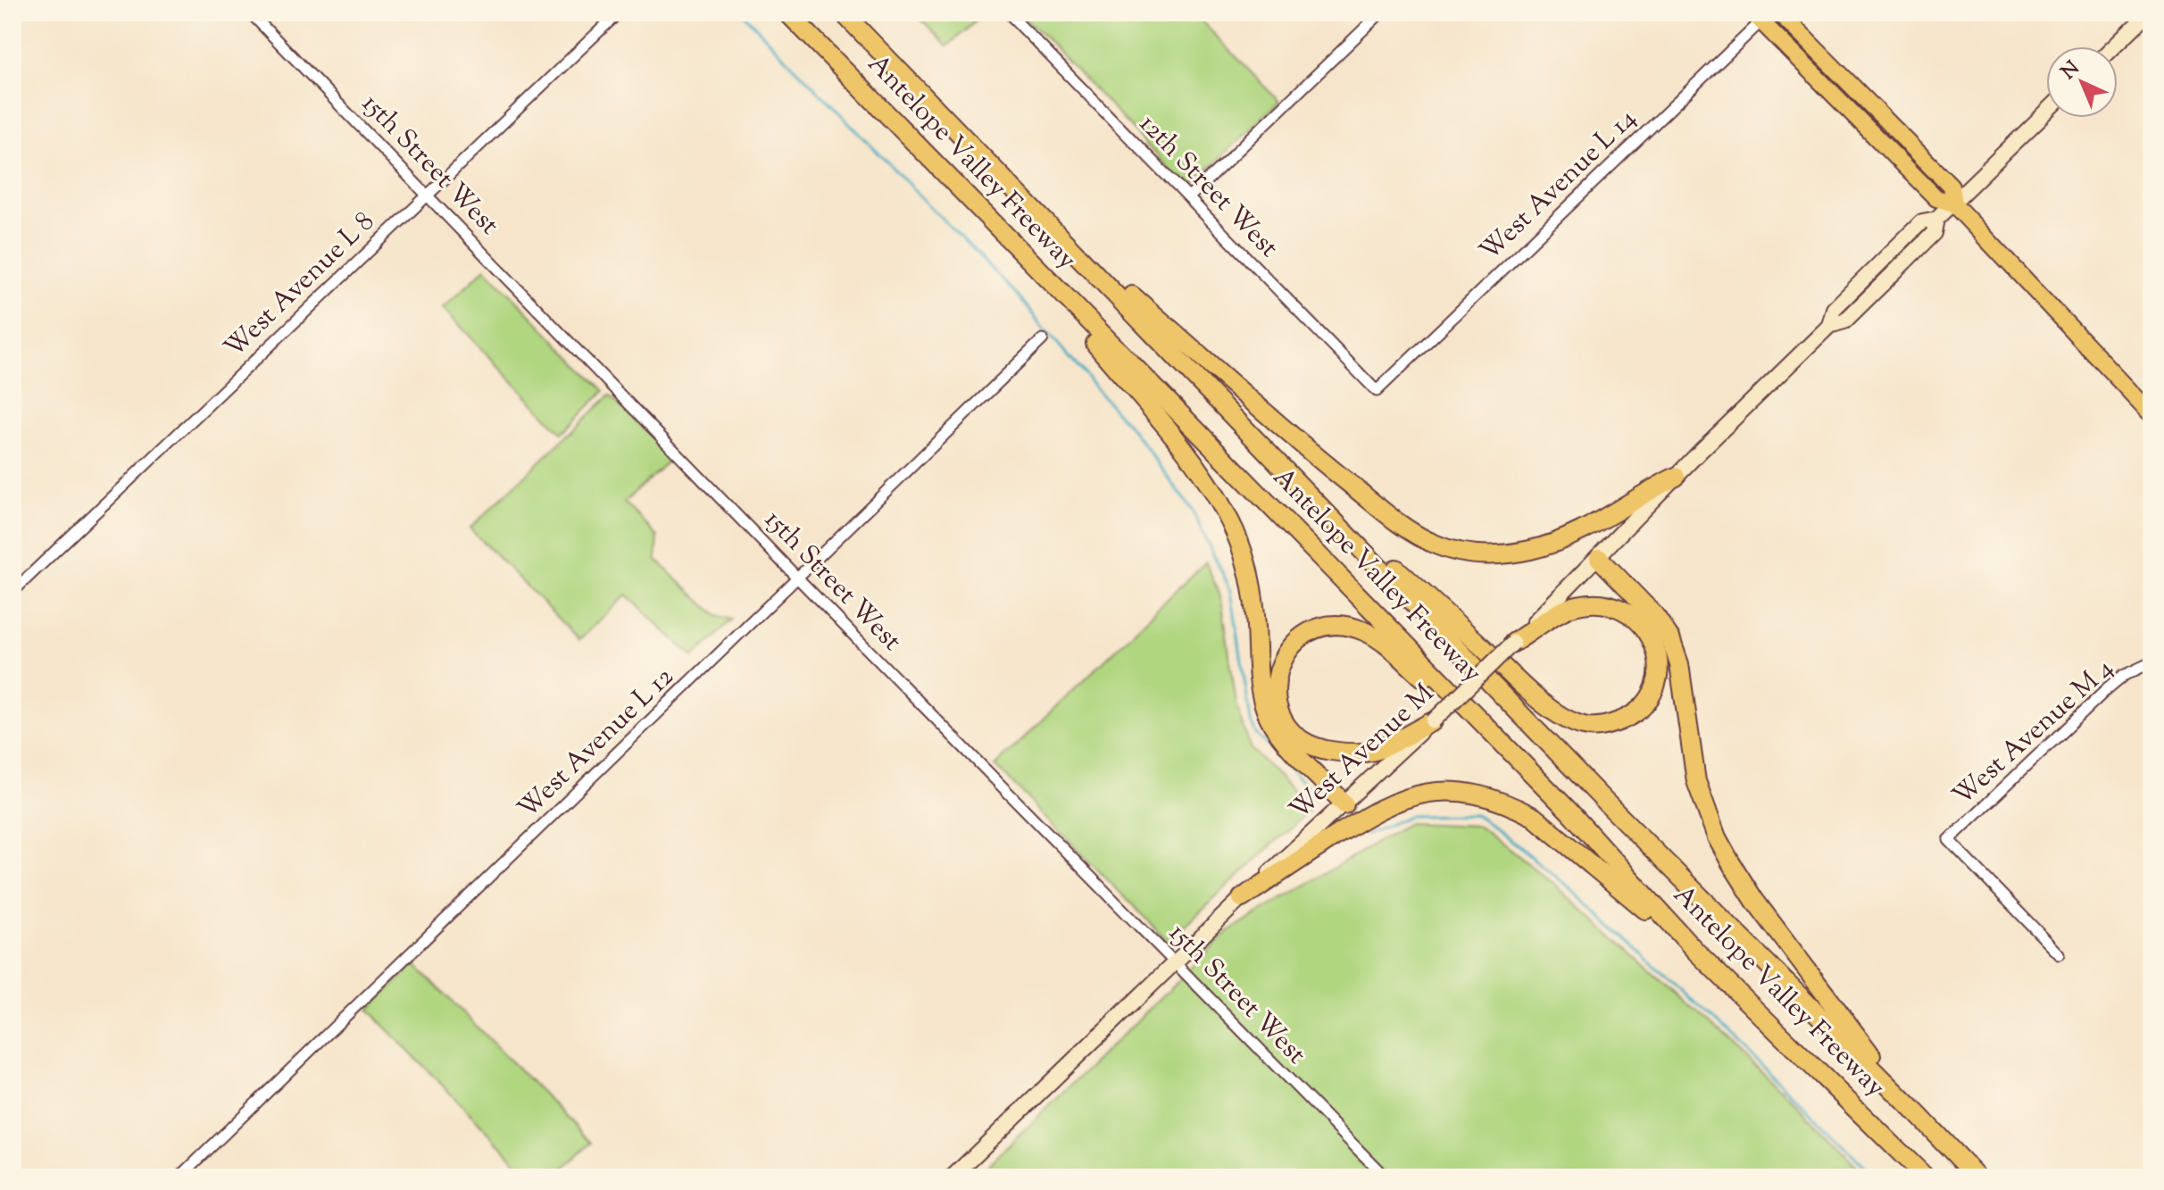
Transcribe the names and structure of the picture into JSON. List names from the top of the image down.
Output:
{
  "streets": {
    "highway": ["Antelope Valley Freeway"],
    "main road": ["West Avenue M"],
    "street": [
      "15th Street West",
      "West Avenue L 14",
      "12th Street West",
      "West Avenue L 8",
      "West Avenue M 4",
      "West Avenue L 12"
    ]
  },
  "crossings": [
    ["15th Street West", "West Avenue L 8"],
    ["15th Street West", "West Avenue L 12"],
    ["15th Street West", "West Avenue M"],
    ["West Avenue L 14", "12th Street West"]
  ],
  "north": "top left"
}
